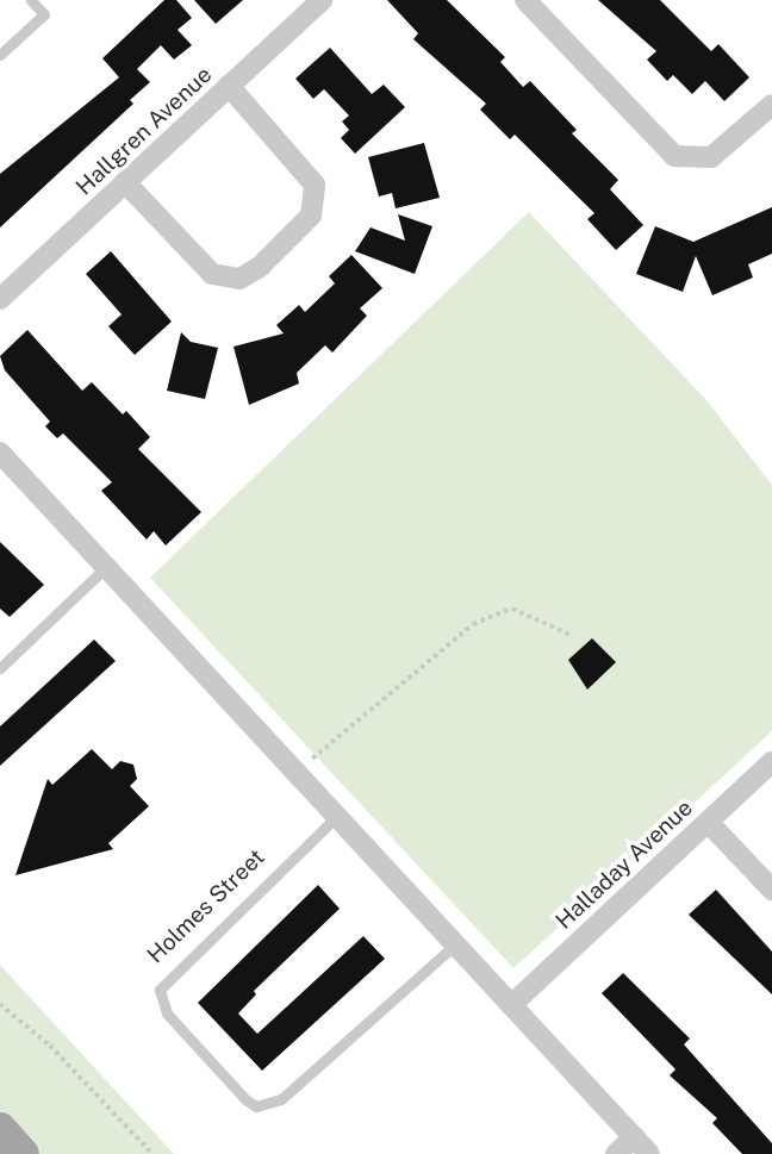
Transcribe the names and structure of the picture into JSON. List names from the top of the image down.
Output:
{
  "streets": {
    "street": ["Hallgren Avenue", "Halladay Avenue"],
    "lane": ["Holmes Street"]
  }
}
